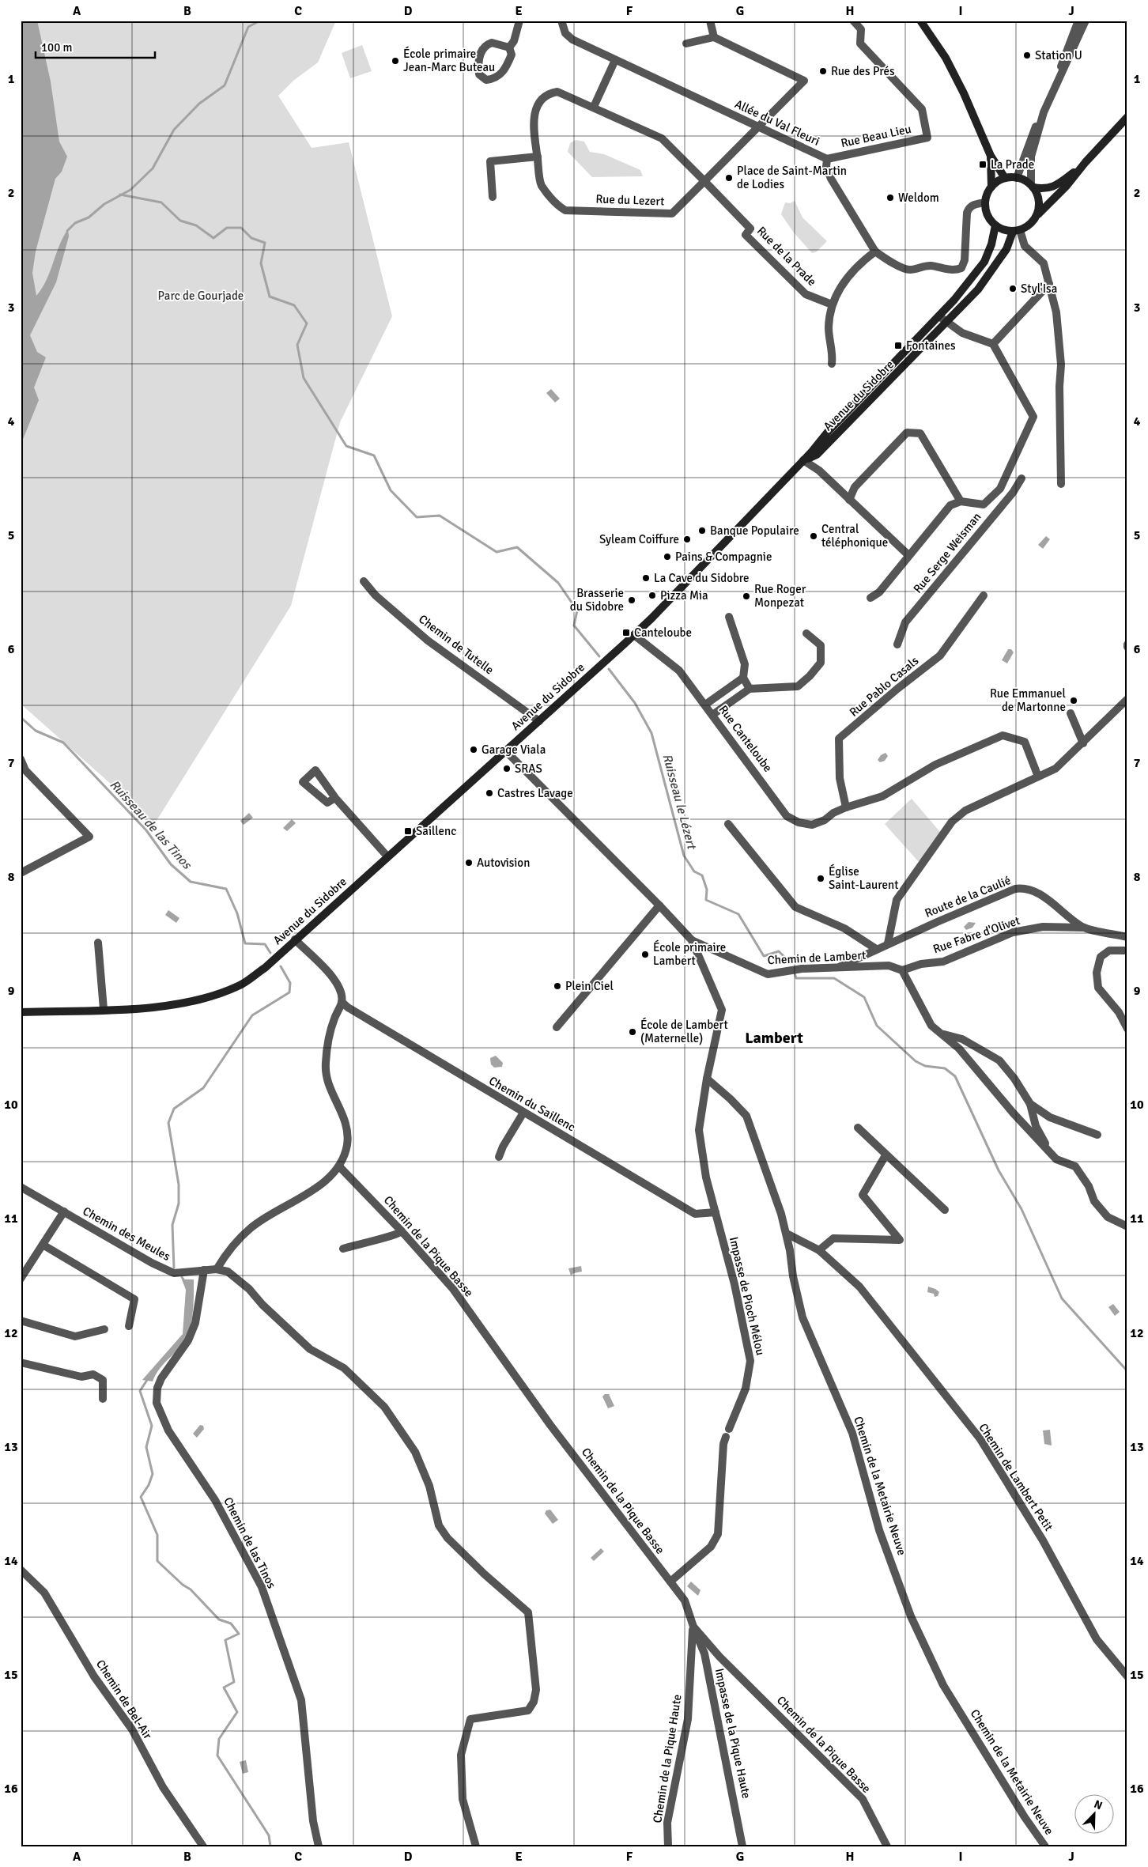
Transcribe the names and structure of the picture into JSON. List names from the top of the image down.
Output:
{
  "streets": {
    "main road": ["Avenue du Sidobre"],
    "street": [
      "Allée du Val Fleuri",
      "Rue Beau Lieu",
      "Rue du Lezert",
      "Rue de la Prade",
      "Rue Serge Weisman",
      "Chemin de Tutelle",
      "Rue Pablo Casals",
      "Rue Canteloube",
      "Route de la Caulié",
      "Rue Fabre d'Olivet",
      "Chemin de Lambert",
      "Chemin du Saillenc",
      "Chemin des Meules",
      "Chemin de la Pique Basse",
      "Impasse de Pioch Mélou",
      "Chemin de Lambert Petit",
      "Chemin de la Metairie Neuve",
      "Chemin de las Tinos",
      "Chemin de Bel-Air",
      "Impasse de la Pique Haute",
      "Chemin de la Pique Haute"
    ]
  },
  "crossings": [
    ["Allée du Val Fleuri", "Rue Beau Lieu"],
    ["Allée du Val Fleuri", "Avenue du Sidobre"],
    ["Rue du Lezert", "Rue de la Prade"],
    ["Avenue du Sidobre", "Chemin de Tutelle"],
    ["Avenue du Sidobre", "Rue Canteloube"],
    ["Avenue du Sidobre", "Chemin de Lambert"],
    ["Rue Pablo Casals", "Rue Canteloube"],
    ["Route de la Caulié", "Rue Fabre d'Olivet"],
    ["Route de la Caulié", "Chemin de Lambert"],
    ["Rue Fabre d'Olivet", "Chemin de Lambert"],
    ["Chemin de Lambert", "Impasse de Pioch Mélou"],
    ["Chemin du Saillenc", "Impasse de Pioch Mélou"],
    ["Chemin des Meules", "Chemin de las Tinos"],
    ["Chemin de la Pique Basse", "Impasse de Pioch Mélou"],
    ["Chemin de la Pique Basse", "Impasse de la Pique Haute"],
    ["Chemin de la Pique Basse", "Chemin de la Pique Haute"],
    ["Impasse de Pioch Mélou", "Chemin de la Metairie Neuve"],
    ["Chemin de Lambert Petit", "Chemin de la Metairie Neuve"],
    ["Impasse de la Pique Haute", "Chemin de la Pique Haute"]
  ],
  "districts": ["Lambert"],
  "water": ["Ruisseau le Lézert", "Ruisseau de las Tinos"],
  "parks": ["Parc de Gourjade"],
  "places": {
    "other": [
      "Station U",
      "École primaire Jean-Marc Buteau",
      "Rue des Prés",
      "Place de Saint-Martin de Lodies",
      "Weldom",
      "Styl'Isa",
      "Banque Populaire",
      "Central téléphonique",
      "Syleam Coiffure",
      "Pains & Compagnie",
      "La Cave du Sidobre",
      "Pizza Mia",
      "Rue Roger Monpezat",
      "Brasserie du Sidobre",
      "Rue Emmanuel de Martonne",
      "Garage Viala",
      "SRAS",
      "Castres Lavage",
      "Autovision",
      "Église Saint-Laurent",
      "École primaire Lambert",
      "Plein Ciel",
      "École de Lambert (Maternelle)"
    ],
    "transit": [
      "La Prade",
      "Fontaines",
      "Canteloube",
      "Saillenc"
    ]
  },
  "scale_bar": "100 m",
  "north": "top right",
  "grid": {
    "columns": [
      "A",
      "B",
      "C",
      "D",
      "E",
      "F",
      "G",
      "H",
      "I",
      "J"
    ],
    "rows": [
      "1",
      "2",
      "3",
      "4",
      "5",
      "6",
      "7",
      "8",
      "9",
      "10",
      "11",
      "12",
      "13",
      "14",
      "15",
      "16"
    ]
  }
}
